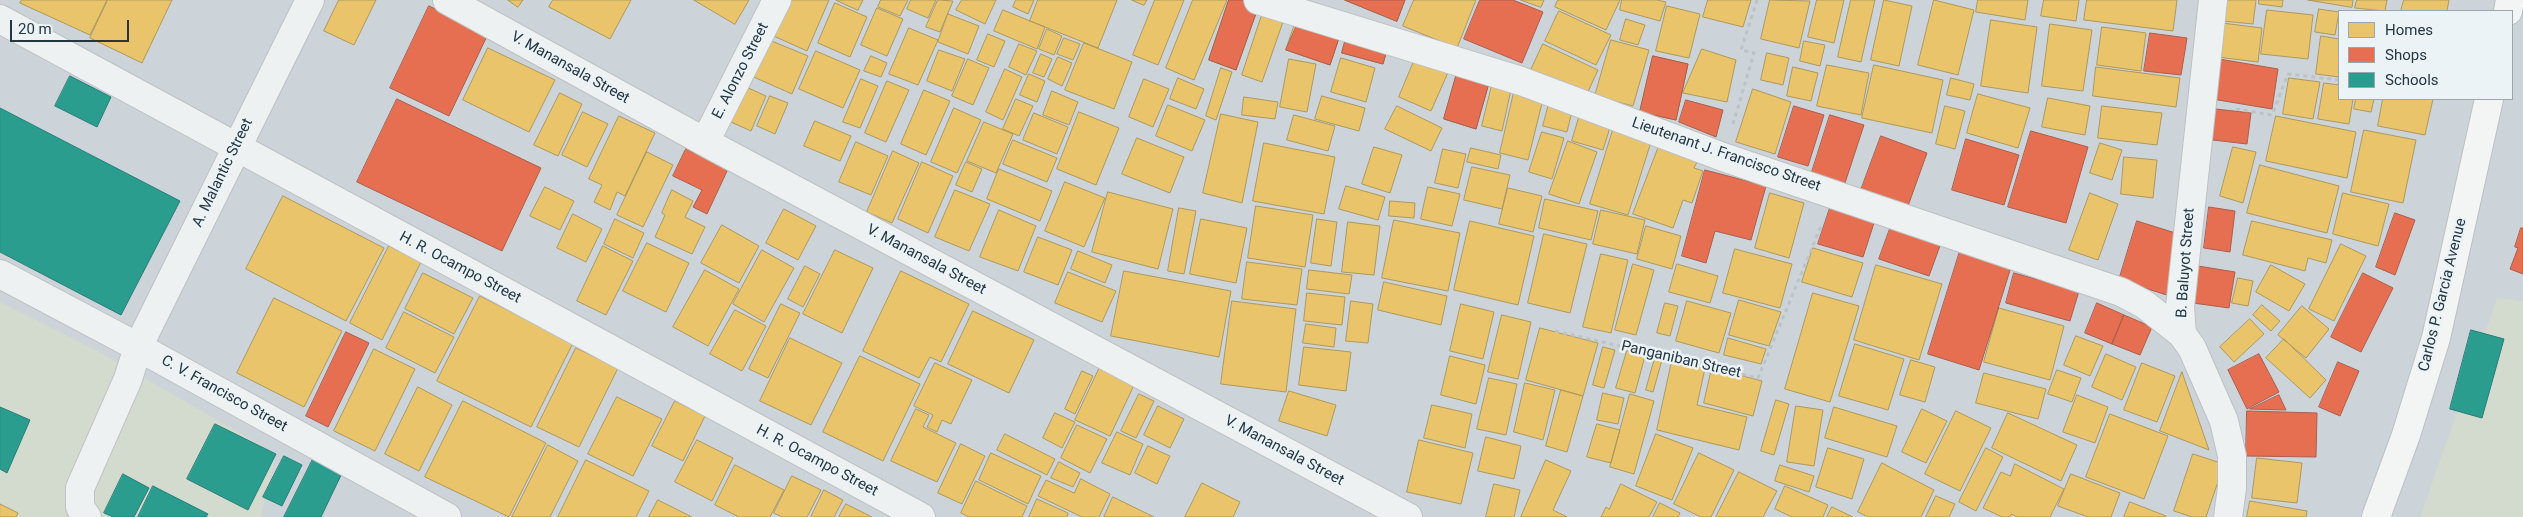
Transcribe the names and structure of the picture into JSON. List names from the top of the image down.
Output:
{
  "streets": {
    "main road": ["Carlos P. Garcia Avenue"],
    "street": [
      "V. Manansala Street",
      "E. Alonzo Street",
      "Lieutenant J. Francisco Street",
      "A. Malantic Street",
      "B. Baluyot Street",
      "H. R. Ocampo Street",
      "C. V. Francisco Street"
    ],
    "path": ["Panganiban Street"]
  },
  "crossings": [
    ["V. Manansala Street", "E. Alonzo Street"],
    ["Lieutenant J. Francisco Street", "B. Baluyot Street"],
    ["Lieutenant J. Francisco Street", "Panganiban Street"],
    ["A. Malantic Street", "H. R. Ocampo Street"],
    ["A. Malantic Street", "C. V. Francisco Street"]
  ],
  "legend": ["Homes", "Shops", "Schools"],
  "scale_bar": "20 m"
}
